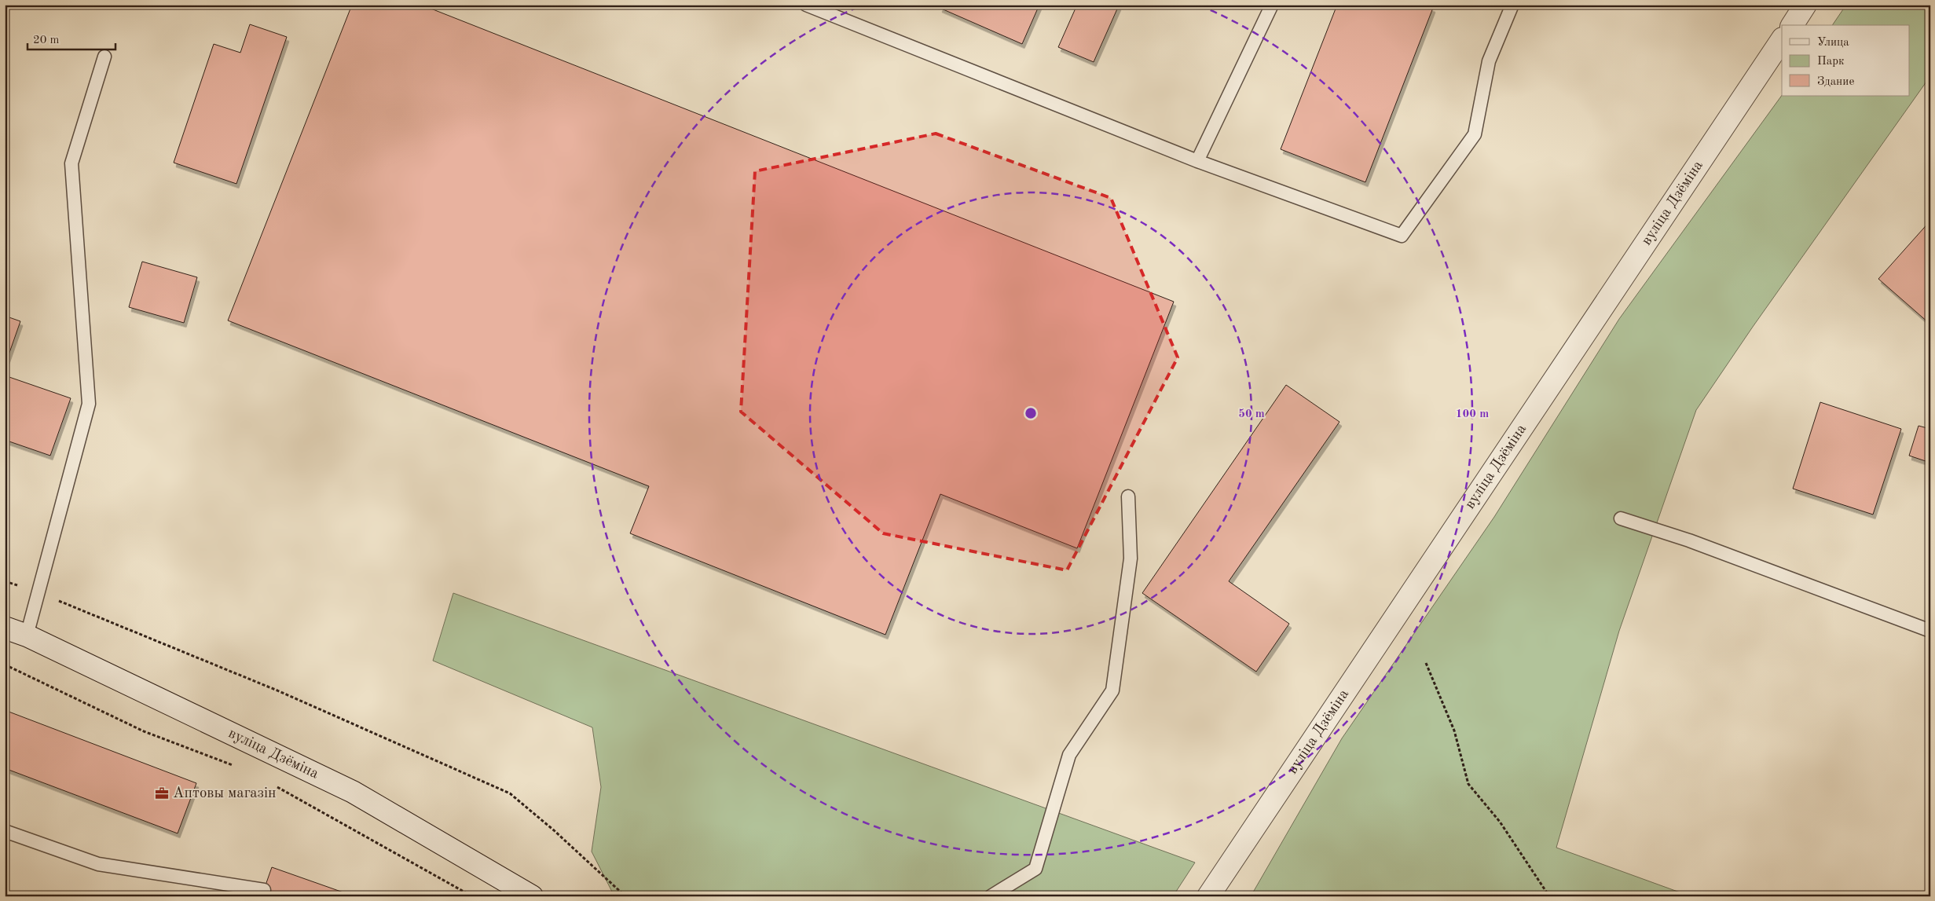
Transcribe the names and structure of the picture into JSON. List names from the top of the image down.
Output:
{
  "streets": {
    "street": ["вуліца Дзёміна"]
  },
  "places": {
    "office": ["Аптовы магазін"]
  },
  "legend": ["Улица", "Парк", "Здание"],
  "scale_bar": "20 m",
  "rings": ["50 m", "100 m"]
}
